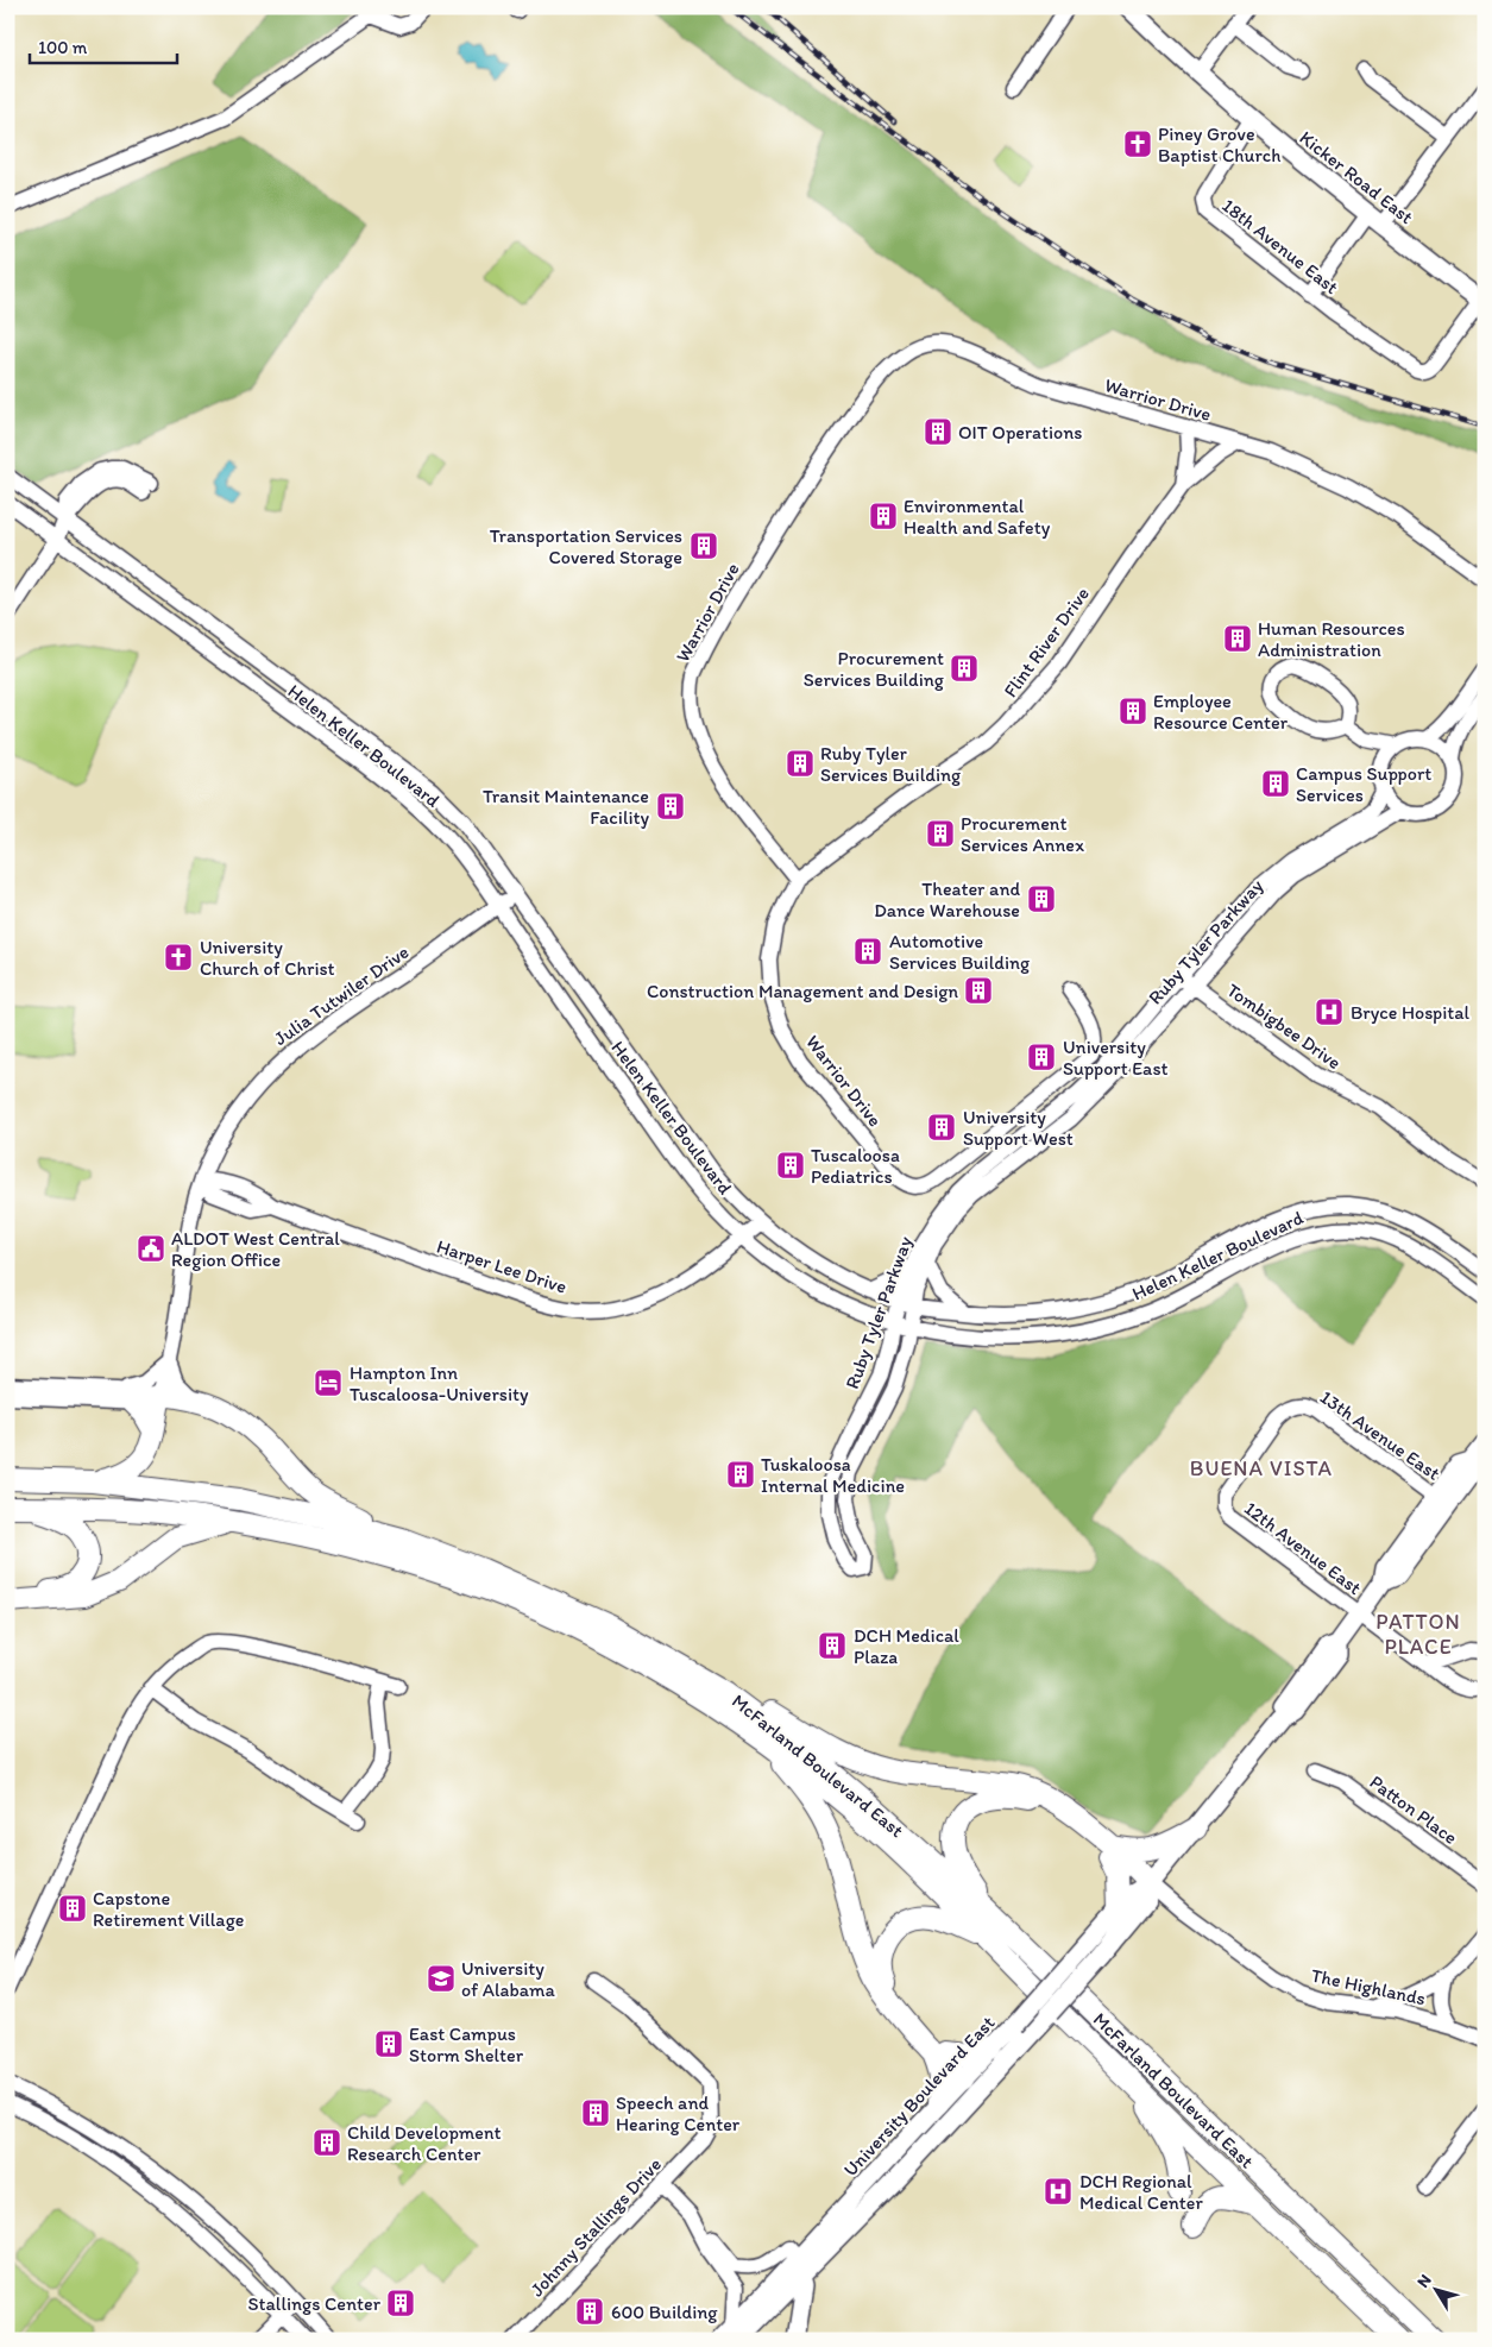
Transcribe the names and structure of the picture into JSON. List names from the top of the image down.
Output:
{
  "streets": {
    "highway": ["McFarland Boulevard East"],
    "main road": ["Kicker Road East", "University Boulevard East"],
    "street": [
      "18th Avenue East",
      "Warrior Drive",
      "Flint River Drive",
      "Helen Keller Boulevard",
      "Ruby Tyler Parkway",
      "Julia Tutwiler Drive",
      "Tombigbee Drive",
      "Harper Lee Drive",
      "13th Avenue East",
      "12th Avenue East",
      "Patton Place",
      "The Highlands",
      "Johnny Stallings Drive"
    ]
  },
  "crossings": [
    ["Kicker Road East", "18th Avenue East"],
    ["Warrior Drive", "Flint River Drive"],
    ["Helen Keller Boulevard", "Ruby Tyler Parkway"],
    ["Helen Keller Boulevard", "Julia Tutwiler Drive"],
    ["Helen Keller Boulevard", "Harper Lee Drive"],
    ["Ruby Tyler Parkway", "Tombigbee Drive"],
    ["Julia Tutwiler Drive", "Harper Lee Drive"],
    ["13th Avenue East", "12th Avenue East"],
    ["13th Avenue East", "University Boulevard East"],
    ["12th Avenue East", "University Boulevard East"],
    ["The Highlands", "University Boulevard East"]
  ],
  "districts": ["BUENA VISTA", "PATTON PLACE"],
  "places": {
    "church": ["Piney Grove Baptist Church", "University Church of Christ"],
    "building": [
      "OIT Operations",
      "Environmental Health and Safety",
      "Transportation Services Covered Storage",
      "Human Resources Administration",
      "Procurement Services Building",
      "Employee Resource Center",
      "Ruby Tyler Services Building",
      "Campus Support Services",
      "Transit Maintenance Facility",
      "Procurement Services Annex",
      "Theater and Dance Warehouse",
      "Automotive Services Building",
      "Construction Management and Design",
      "University Support East",
      "University Support West",
      "Tuscaloosa Pediatrics",
      "Tuskaloosa Internal Medicine",
      "DCH Medical Plaza",
      "Capstone Retirement Village",
      "East Campus Storm Shelter",
      "Speech and Hearing Center",
      "Child Development Research Center",
      "Stallings Center",
      "600 Building"
    ],
    "hospital": ["Bryce Hospital", "DCH Regional Medical Center"],
    "public building": ["ALDOT West Central Region Office"],
    "hotel": ["Hampton Inn Tuscaloosa-University"],
    "school or university": ["University of Alabama"]
  },
  "scale_bar": "100 m",
  "north": "top left"
}
